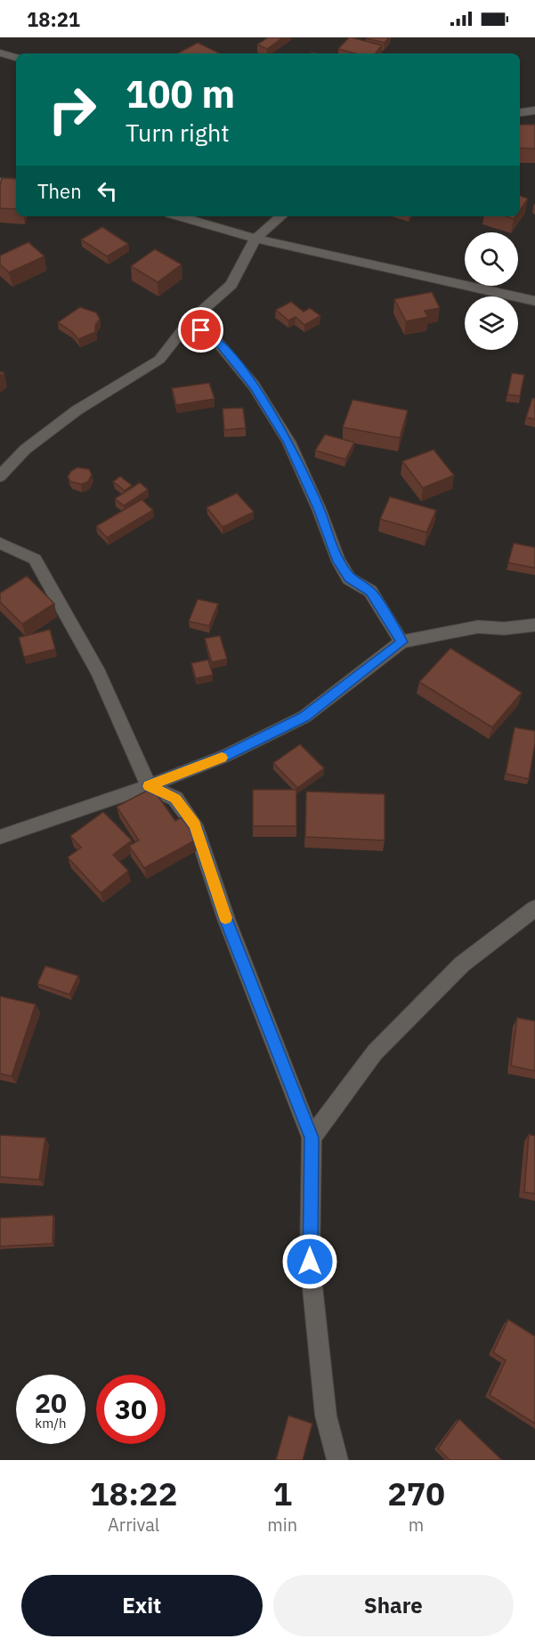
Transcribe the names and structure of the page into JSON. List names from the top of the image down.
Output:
{
  "page": {
    "status": "18:21",
    "turn": ["100 m", "Turn right"],
    "then": "Then",
    "speed": "20 km/h",
    "limit": "30",
    "eta": [
      "18:22",
      "Arrival",
      "1",
      "min",
      "270",
      "m"
    ],
    "buttons": ["Exit", "Share"]
  }
}
